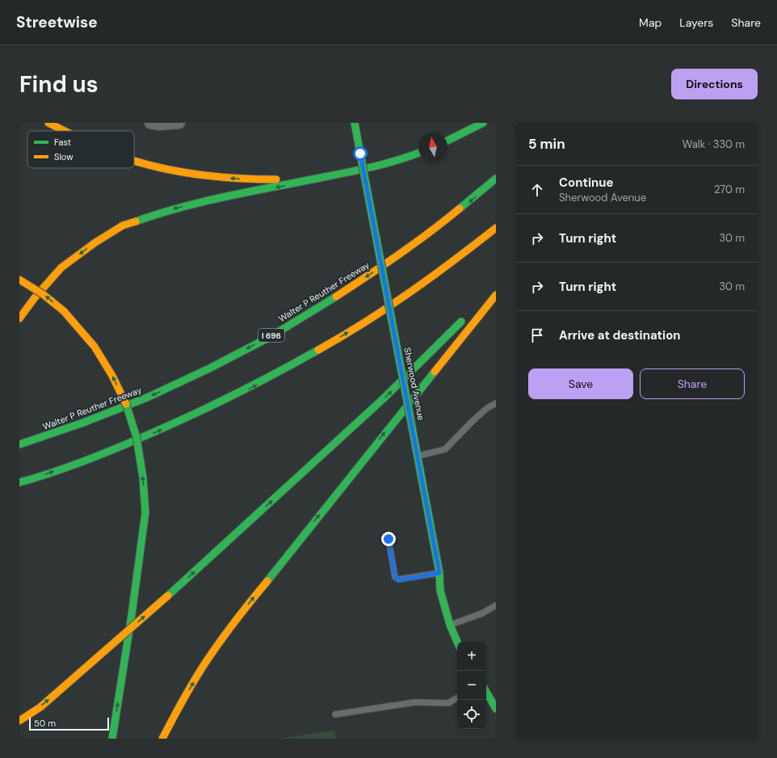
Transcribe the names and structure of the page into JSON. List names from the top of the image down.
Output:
{
  "streets": {
    "main road": ["Walter P Reuther Freeway", "I 696", "Sherwood Avenue"]
  },
  "legend": ["Fast", "Slow"],
  "scale_bar": "50 m",
  "north": "top",
  "page": {
    "header": "Streetwise",
    "nav": ["Map", "Layers", "Share"],
    "buttons": [
      "Directions",
      ["Save", "Share"]
    ],
    "title": "Find us",
    "heading": ["5 min", "Walk · 330 m"],
    "list": [
      ["Continue", "Sherwood Avenue", "270 m"],
      ["Turn right", "30 m"],
      ["Turn right", "30 m"],
      "Arrive at destination"
    ],
    "map_buttons": ["+", "−"],
    "scale": "50 m"
  }
}
